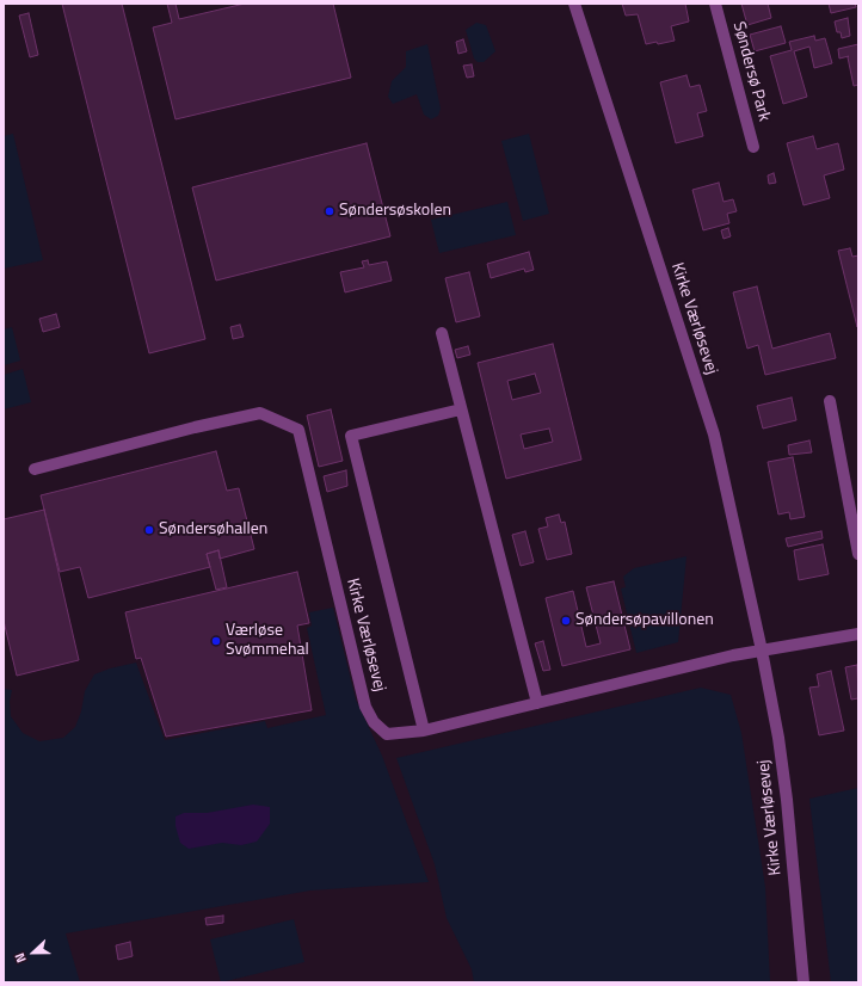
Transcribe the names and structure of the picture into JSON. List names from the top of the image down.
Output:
{
  "streets": {
    "street": ["Søndersø Park", "Kirke Værløsevej"]
  },
  "places": [
    "Søndersøskolen",
    "Søndersøhallen",
    "Søndersøpavillonen",
    "Værløse Svømmehal"
  ],
  "north": "left"
}
